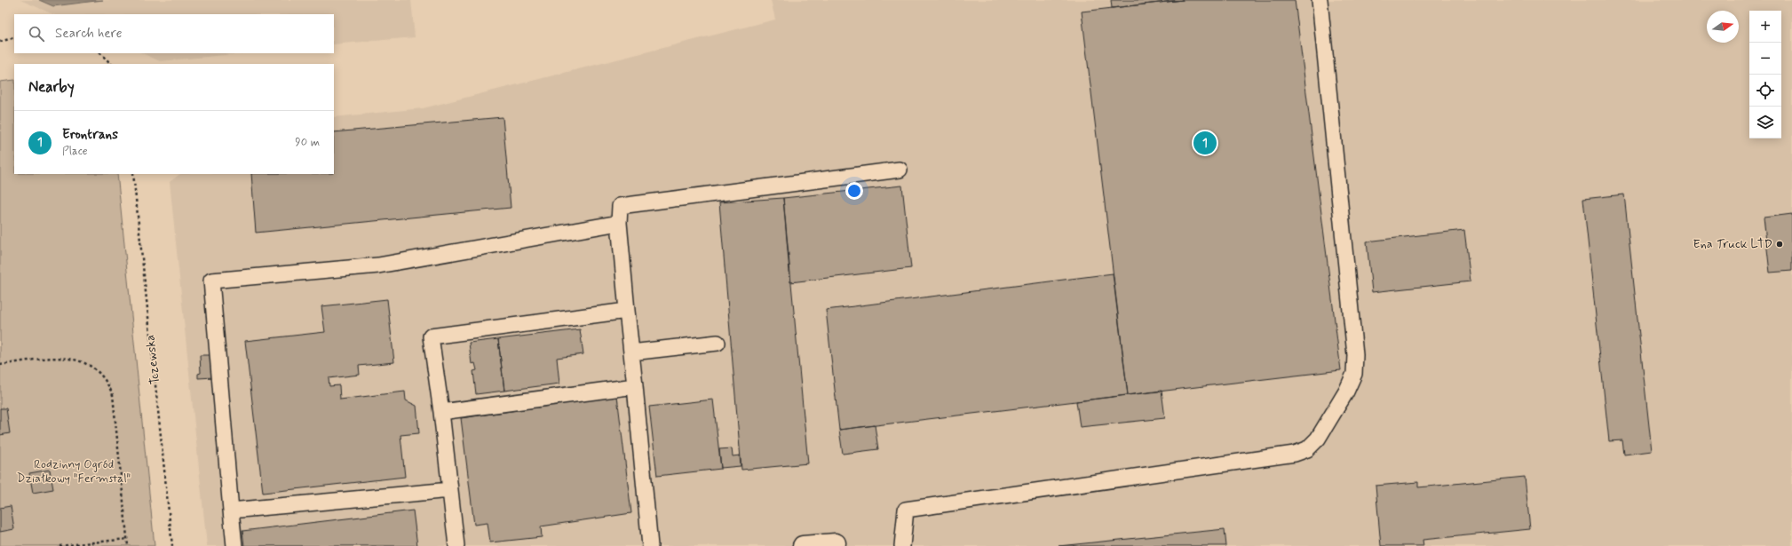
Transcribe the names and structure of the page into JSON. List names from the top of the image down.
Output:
{
  "streets": {
    "path": ["Tczewska"]
  },
  "parks": ["Rodzinny Ogród Działkowy \"Fermstal\""],
  "places": ["Ena Truck LTD"],
  "north": "right",
  "page": {
    "map_buttons": ["+", "−"],
    "search": "Search here",
    "heading": "Nearby",
    "list": [
      {
        "mark": "1",
        "name": "Erontrans",
        "note": "Place",
        "value": "90 m"
      }
    ],
    "pins": "1"
  }
}
